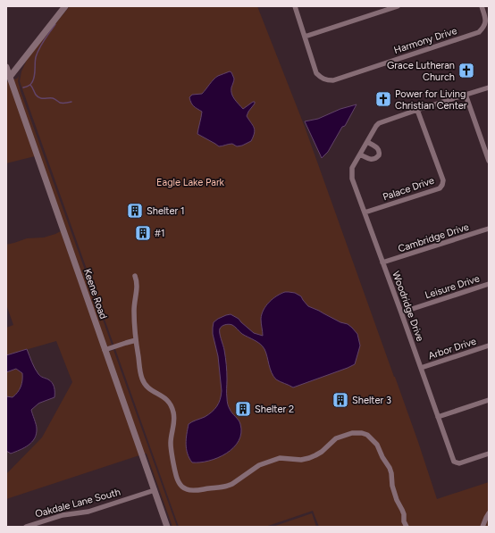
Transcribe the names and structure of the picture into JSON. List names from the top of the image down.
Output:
{
  "streets": {
    "main road": ["Keene Road"],
    "street": [
      "Harmony Drive",
      "Palace Drive",
      "Cambridge Drive",
      "Leisure Drive",
      "Woodridge Drive",
      "Arbor Drive",
      "Oakdale Lane South"
    ]
  },
  "crossings": [
    ["Palace Drive", "Woodridge Drive"],
    ["Cambridge Drive", "Woodridge Drive"],
    ["Leisure Drive", "Woodridge Drive"],
    ["Keene Road", "Oakdale Lane South"],
    ["Woodridge Drive", "Arbor Drive"]
  ],
  "parks": ["Eagle Lake Park"],
  "places": {
    "church": ["Grace Lutheran Church", "Power for Living Christian Center"],
    "building": [
      "Shelter 1",
      "#1",
      "Shelter 3",
      "Shelter 2"
    ]
  }
}
